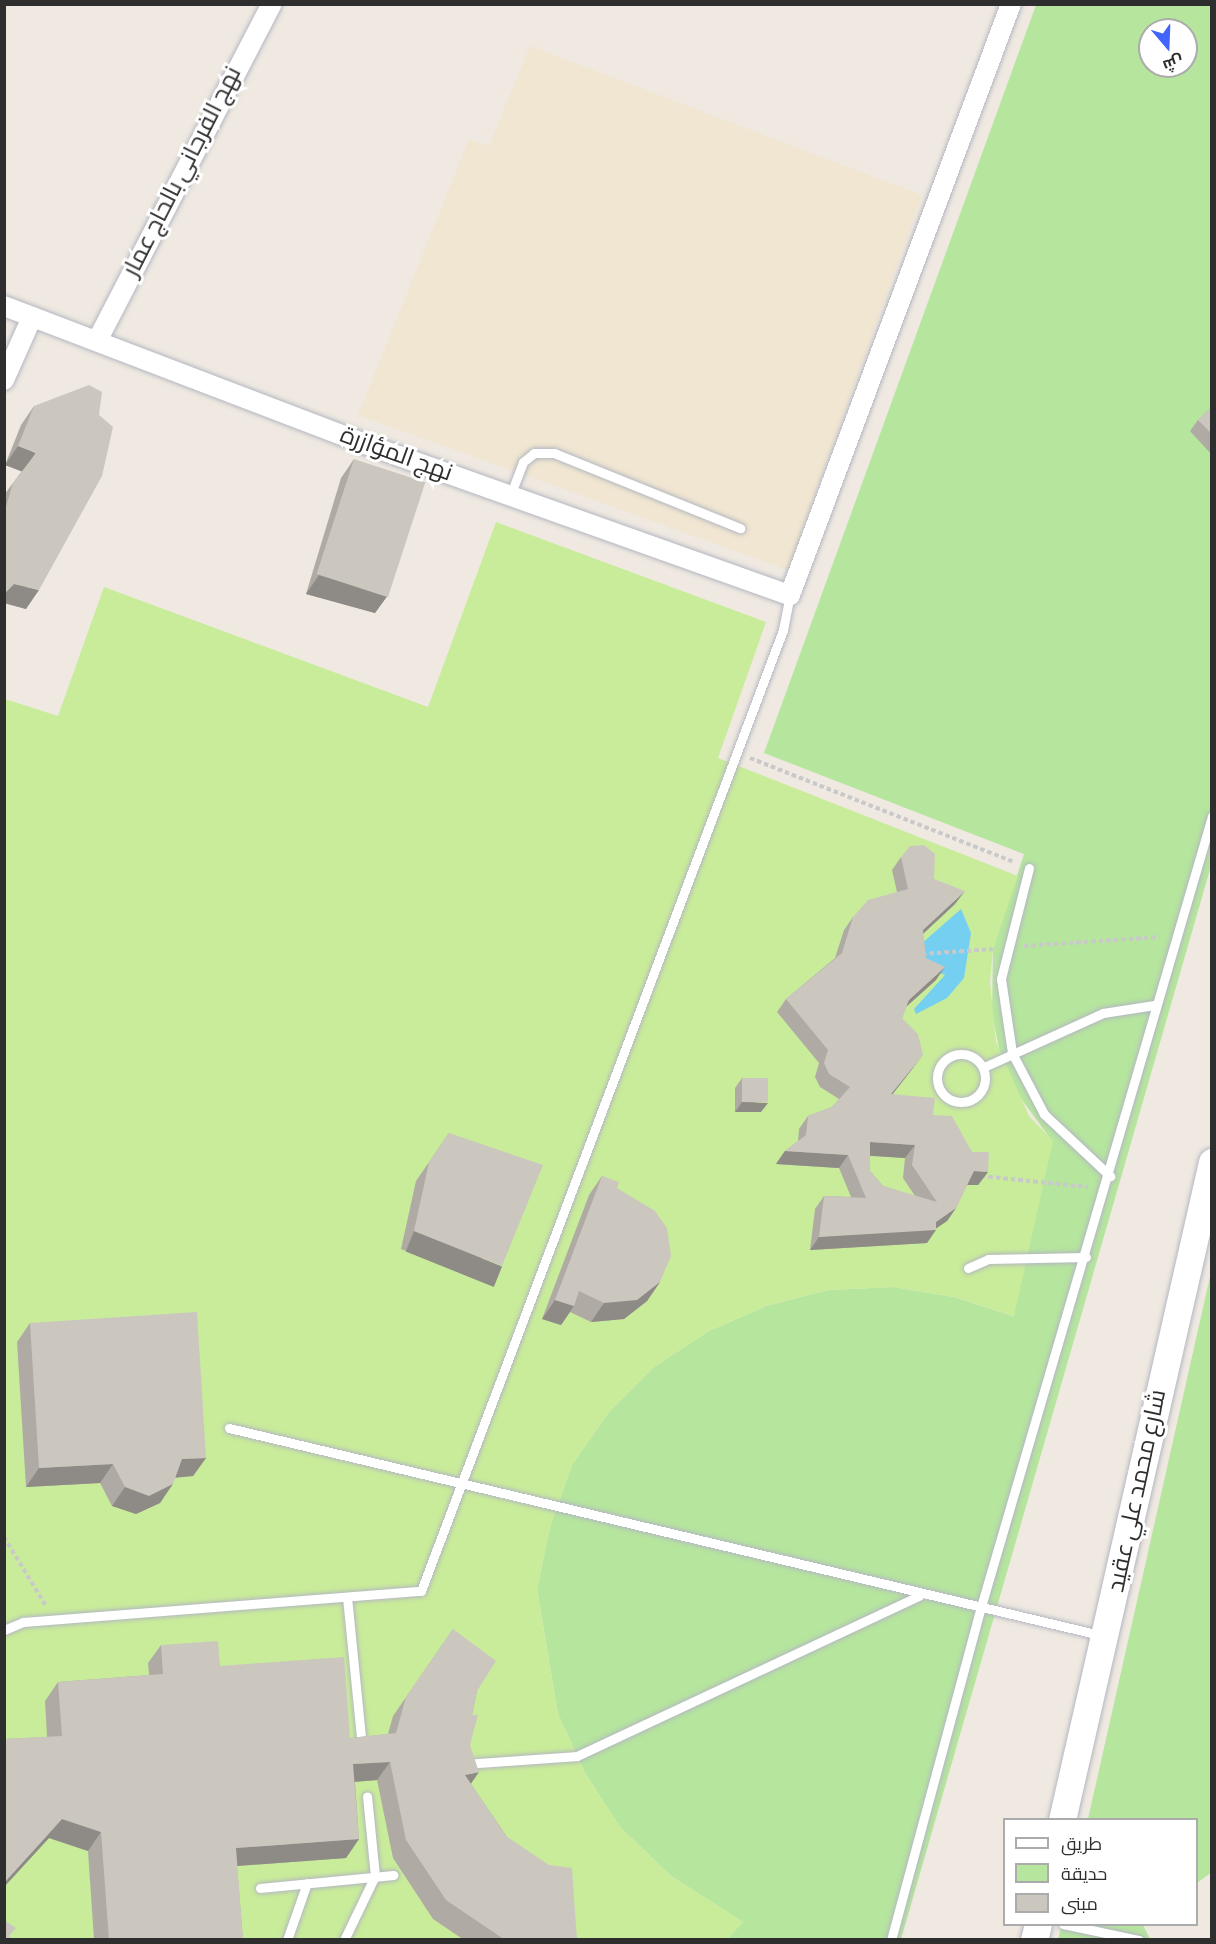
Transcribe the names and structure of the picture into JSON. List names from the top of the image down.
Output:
{
  "streets": {
    "street": ["نهج الفرجاني بالحاج عمار", "نهج المؤازرة", "شارع محمد علي عقيد"]
  },
  "crossings": [
    ["نهج الفرجاني بالحاج عمار", "نهج المؤازرة"]
  ],
  "legend": ["طريق", "حديقة", "مبنى"],
  "north": "bottom"
}
